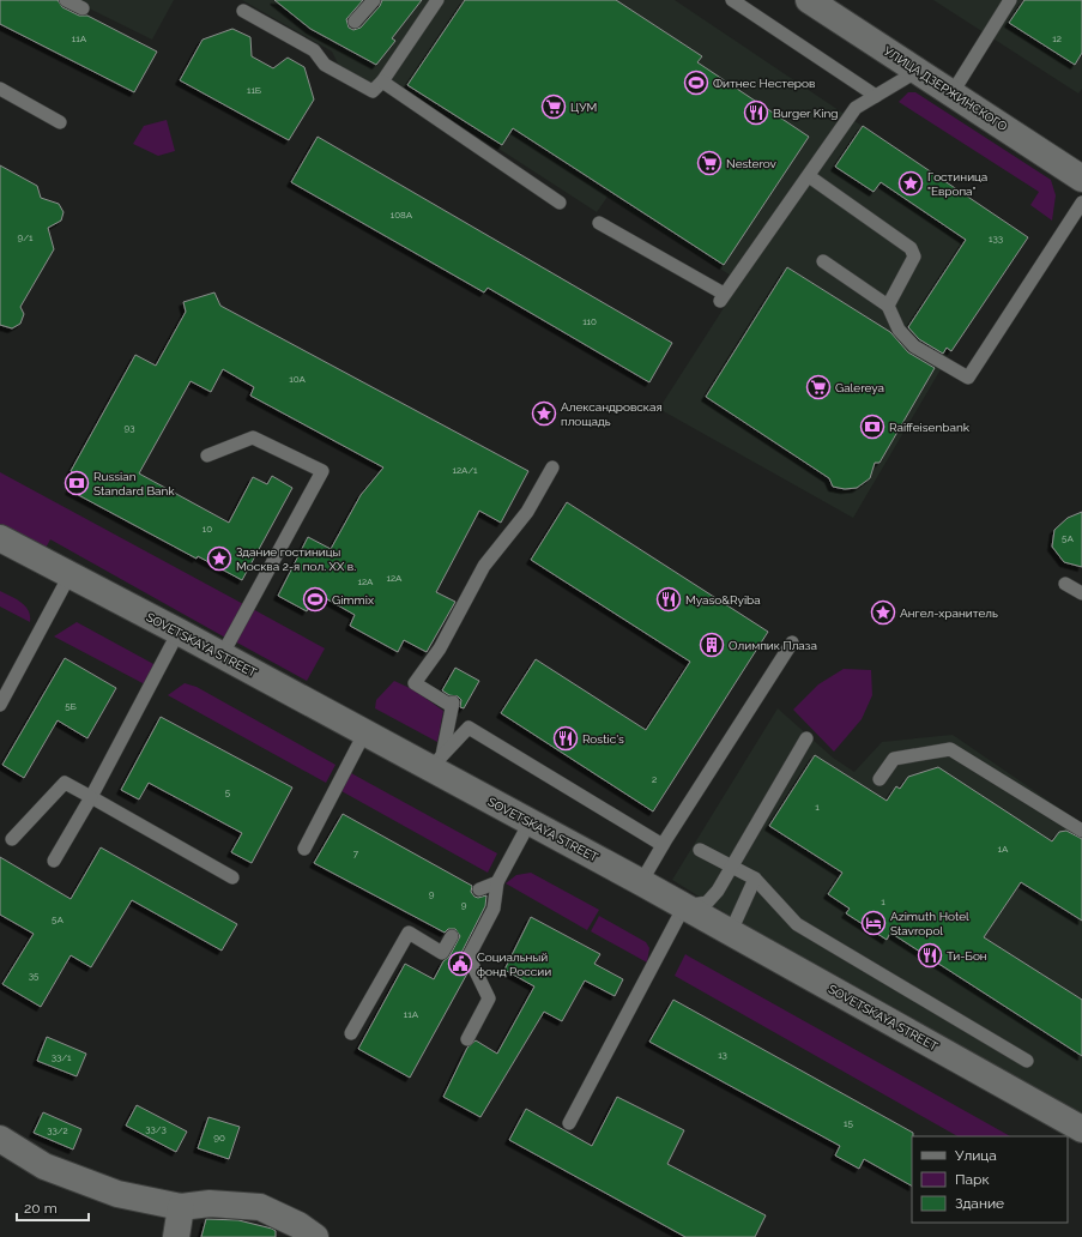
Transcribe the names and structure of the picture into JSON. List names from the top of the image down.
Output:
{
  "streets": {
    "main road": ["УЛИЦА ДЗЕРЖИНСКОГО", "SOVETSKAYA STREET"]
  },
  "places": {
    "sports": ["Фитнес Нестеров", "Gimmix"],
    "supermarket": ["ЦУМ", "Nesterov", "Galereya"],
    "restaurant": [
      "Burger King",
      "Myaso&Ryiba",
      "Rostic's",
      "Ти-Бон"
    ],
    "place": [
      "Гостиница \"Европа\"",
      "Александровская площадь",
      "Здание гостиницы Москва 2-я пол. ХХ в.",
      "Ангел-хранитель"
    ],
    "bank": ["Raiffeisenbank", "Russian Standard Bank"],
    "building": ["Олимпик Плаза"],
    "hotel": ["Azimuth Hotel Stavropol"],
    "public building": ["Социальный фонд России"]
  },
  "house_numbers": [
    "11А",
    "12",
    "11Б",
    "108А",
    "9/1",
    "133",
    "110",
    "10А",
    "93",
    "12А/1",
    "10",
    "5А",
    "12А",
    "12А",
    "5Б",
    "2",
    "5",
    "1",
    "1А",
    "7",
    "9",
    "1",
    "9",
    "5А",
    "35",
    "11А",
    "13",
    "33/1",
    "15",
    "33/3",
    "33/2",
    "90"
  ],
  "legend": ["Улица", "Парк", "Здание"],
  "scale_bar": "20 m"
}
